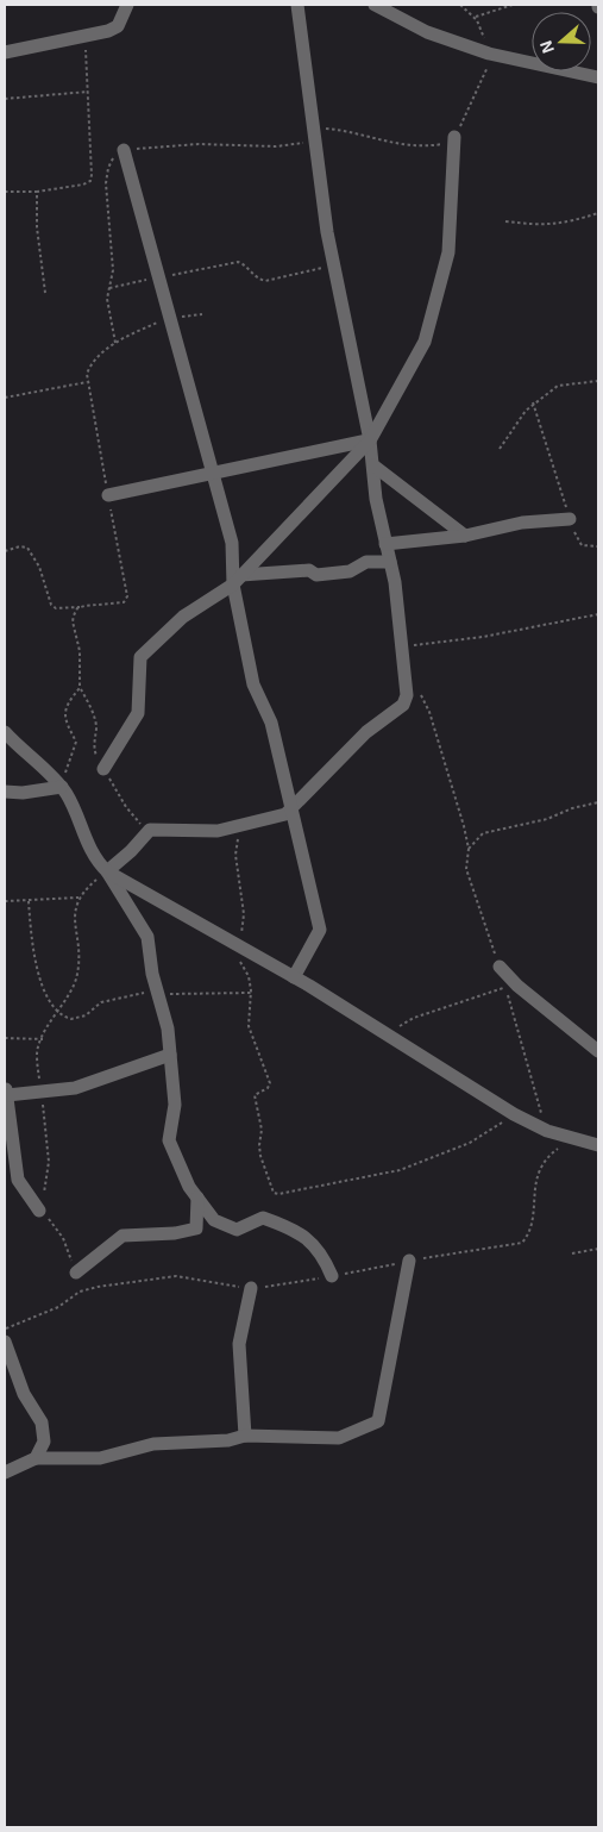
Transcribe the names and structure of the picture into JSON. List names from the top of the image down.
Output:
{
  "north": "left"
}
